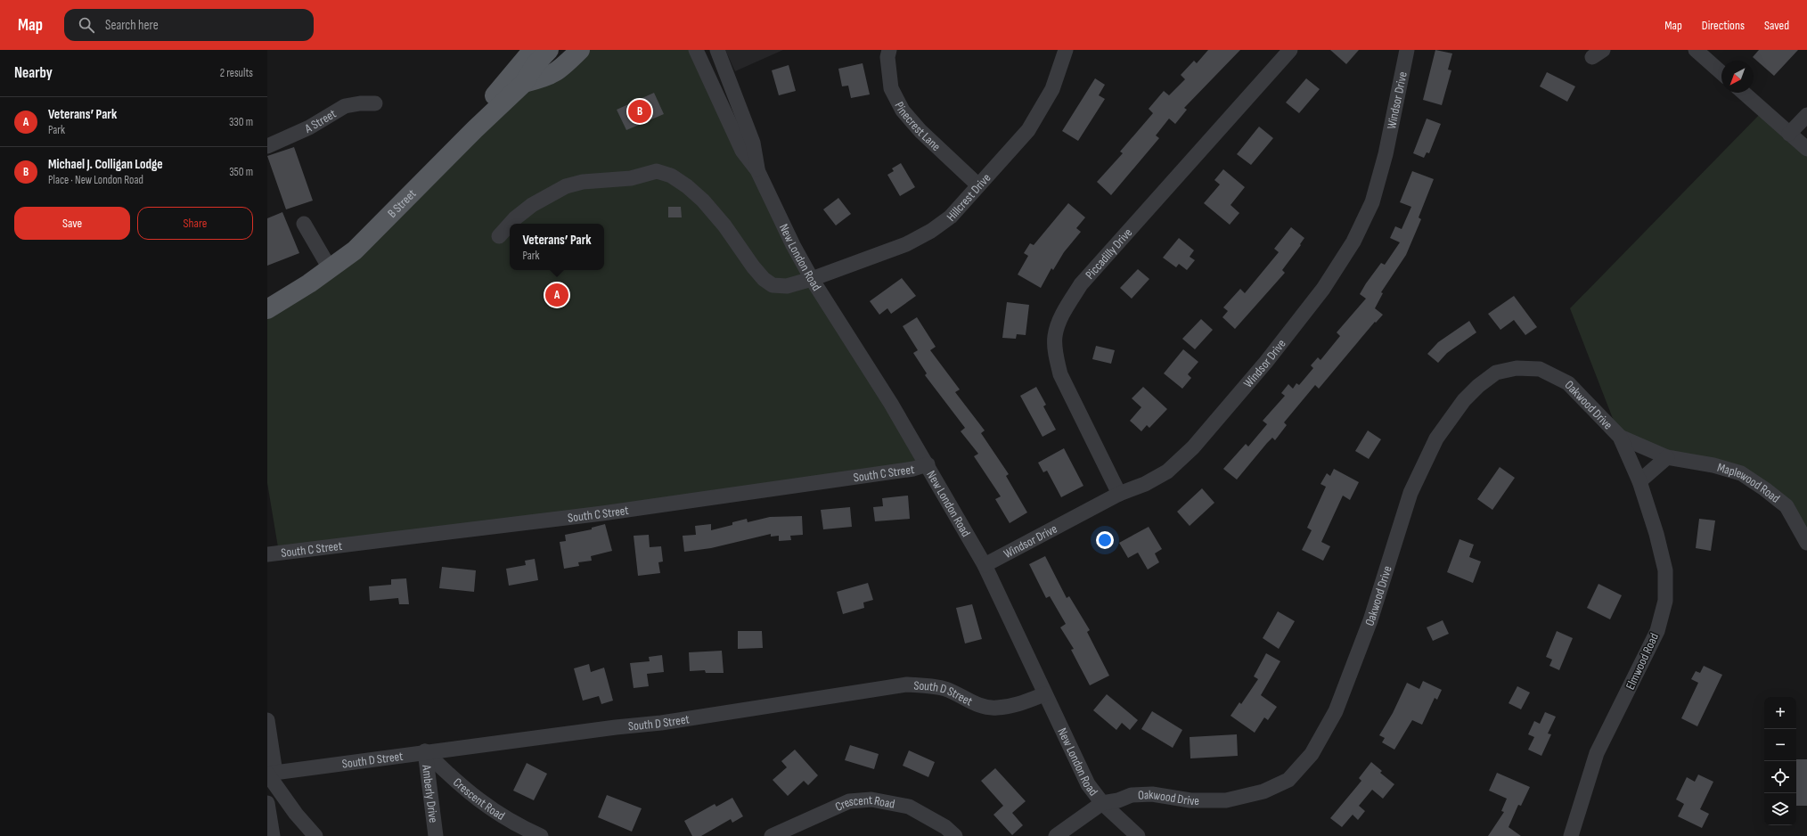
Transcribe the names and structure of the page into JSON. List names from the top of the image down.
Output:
{
  "streets": {
    "main road": ["B Street"],
    "street": [
      "Windsor Drive",
      "A Street",
      "Pinecrest Lane",
      "Hillcrest Drive",
      "Piccadilly Drive",
      "New London Road",
      "Oakwood Drive",
      "South C Street",
      "Maplewood Road",
      "Elmwood Road",
      "South D Street",
      "Amberly Drive",
      "Crescent Road"
    ]
  },
  "crossings": [
    ["Windsor Drive", "Piccadilly Drive"],
    ["Windsor Drive", "New London Road"],
    ["Pinecrest Lane", "Hillcrest Drive"],
    ["Hillcrest Drive", "New London Road"],
    ["New London Road", "Oakwood Drive"],
    ["New London Road", "South C Street"],
    ["New London Road", "South D Street"],
    ["Oakwood Drive", "Maplewood Road"],
    ["Oakwood Drive", "Elmwood Road"],
    ["South D Street", "Amberly Drive"],
    ["South D Street", "Crescent Road"],
    ["Amberly Drive", "Crescent Road"]
  ],
  "north": "bottom left",
  "page": {
    "header": "Map",
    "search": "Search here",
    "nav": ["Map", "Directions", "Saved"],
    "heading": ["Nearby", "2 results"],
    "list": [
      {
        "mark": "A",
        "name": "Veterans’ Park",
        "note": "Park",
        "value": "330 m"
      },
      {
        "mark": "B",
        "name": "Michael J. Colligan Lodge",
        "note": "Place · New London Road",
        "value": "350 m"
      }
    ],
    "pins": ["B", "A"],
    "buttons": ["Save", "Share"],
    "popup": ["Veterans’ Park", "Park"],
    "map_buttons": ["+", "−"]
  }
}
